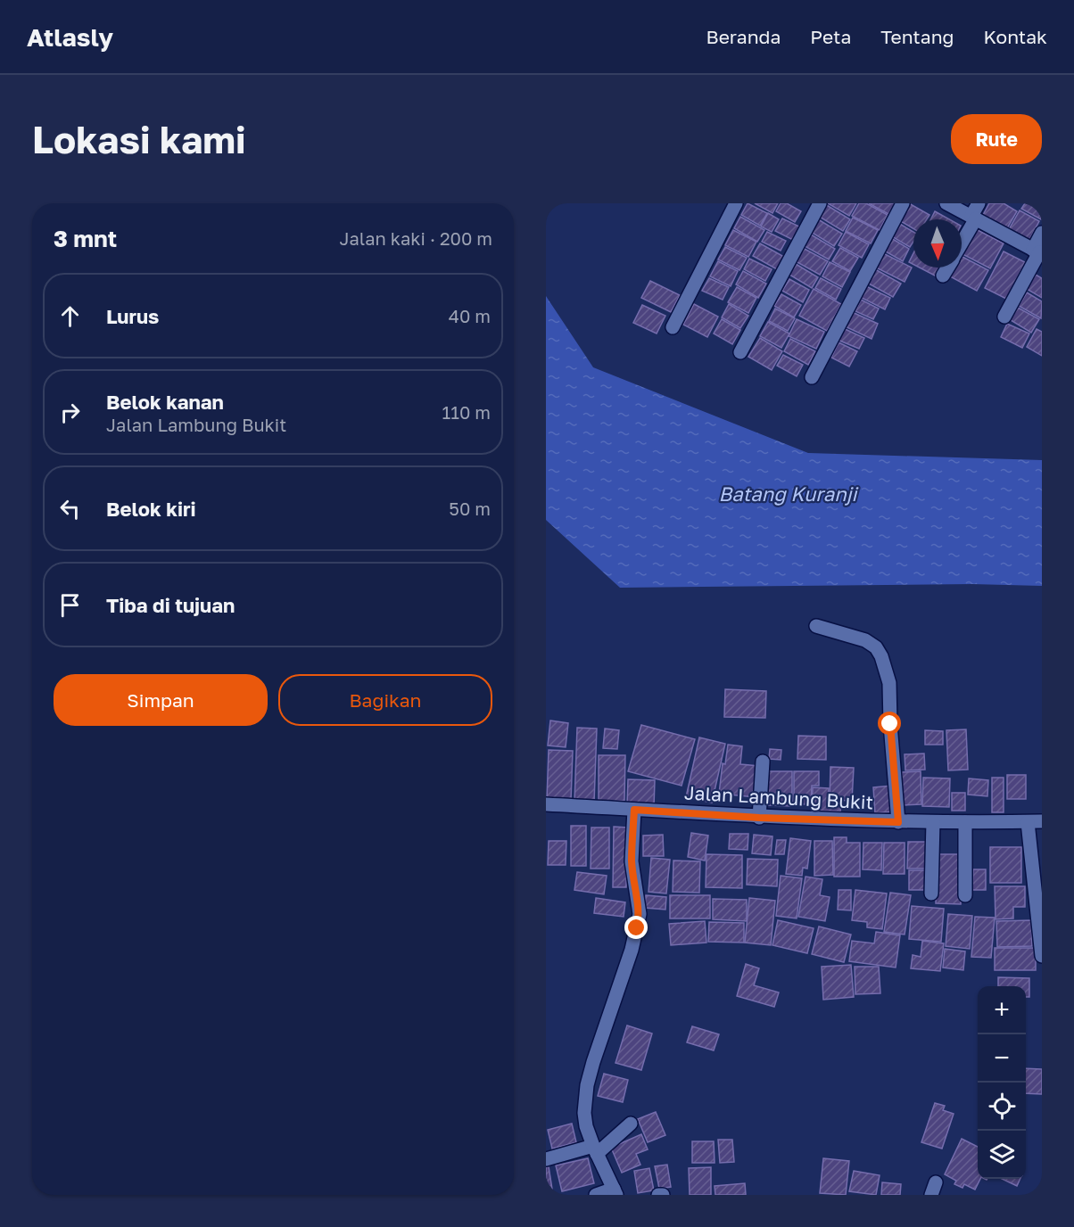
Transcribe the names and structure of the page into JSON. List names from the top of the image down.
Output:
{
  "streets": {
    "street": ["Jalan Lambung Bukit"]
  },
  "water": ["Batang Kuranji"],
  "north": "bottom",
  "page": {
    "header": "Atlasly",
    "nav": [
      "Beranda",
      "Peta",
      "Tentang",
      "Kontak"
    ],
    "buttons": [
      "Rute",
      ["Simpan", "Bagikan"]
    ],
    "title": "Lokasi kami",
    "heading": ["3 mnt", "Jalan kaki · 200 m"],
    "list": [
      ["Lurus", "40 m"],
      ["Belok kanan", "Jalan Lambung Bukit", "110 m"],
      ["Belok kiri", "50 m"],
      "Tiba di tujuan"
    ],
    "map_buttons": ["+", "−"]
  }
}
